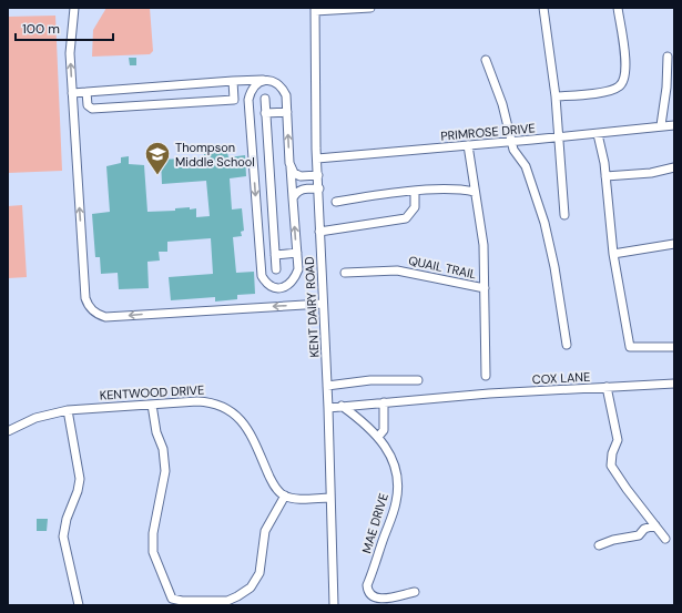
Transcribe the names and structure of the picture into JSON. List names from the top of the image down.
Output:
{
  "streets": {
    "street": [
      "PRIMROSE DRIVE",
      "QUAIL TRAIL",
      "KENT DAIRY ROAD",
      "COX LANE",
      "KENTWOOD DRIVE",
      "MAE DRIVE"
    ]
  },
  "crossings": [
    ["PRIMROSE DRIVE", "QUAIL TRAIL"],
    ["PRIMROSE DRIVE", "KENT DAIRY ROAD"],
    ["KENT DAIRY ROAD", "COX LANE"],
    ["COX LANE", "MAE DRIVE"]
  ],
  "places": {
    "school or university": ["Thompson Middle School"]
  },
  "scale_bar": "100 m"
}
